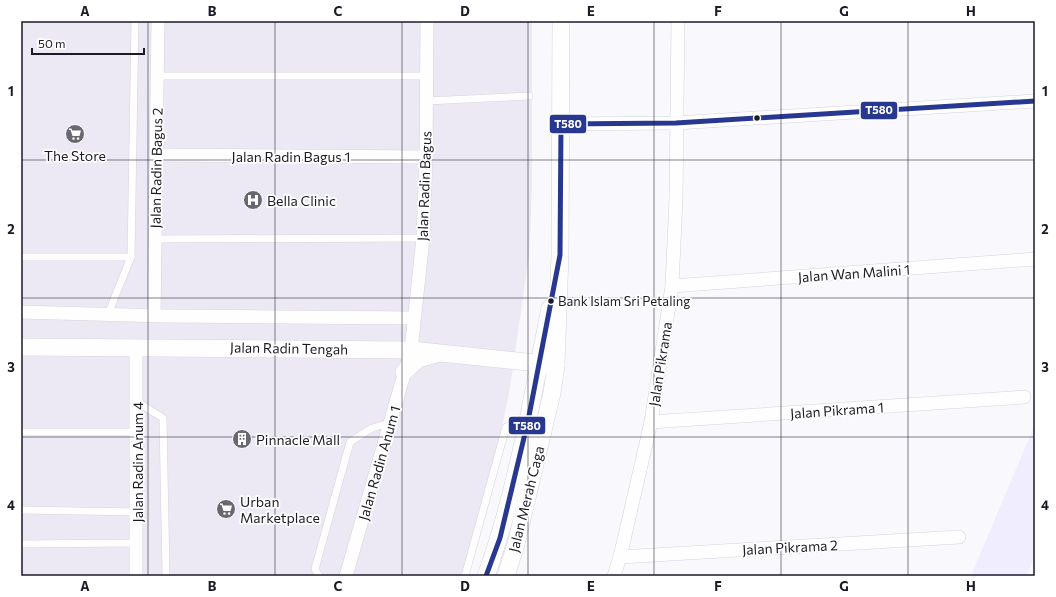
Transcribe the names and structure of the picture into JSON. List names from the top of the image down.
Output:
{
  "streets": {
    "street": [
      "Jalan Radin Bagus 1",
      "Jalan Radin Bagus 2",
      "Jalan Radin Bagus",
      "Jalan Wan Malini 1",
      "Jalan Radin Tengah",
      "Jalan Pikrama",
      "Jalan Pikrama 1",
      "Jalan Radin Anum 4",
      "Jalan Radin Anum 1",
      "Jalan Merah Caga",
      "Jalan Pikrama 2"
    ]
  },
  "crossings": [
    ["Jalan Radin Bagus 1", "Jalan Radin Bagus 2"],
    ["Jalan Radin Bagus 1", "Jalan Radin Bagus"],
    ["Jalan Radin Bagus", "Jalan Radin Tengah"],
    ["Jalan Radin Bagus", "Jalan Radin Anum 1"],
    ["Jalan Wan Malini 1", "Jalan Pikrama"],
    ["Jalan Radin Tengah", "Jalan Radin Anum 4"],
    ["Jalan Radin Tengah", "Jalan Radin Anum 1"],
    ["Jalan Radin Tengah", "Jalan Merah Caga"],
    ["Jalan Pikrama", "Jalan Pikrama 1"],
    ["Jalan Pikrama", "Jalan Pikrama 2"]
  ],
  "places": {
    "supermarket": ["The Store", "Urban Marketplace"],
    "hospital": ["Bella Clinic"],
    "other": ["Bank Islam Sri Petaling"],
    "building": ["Pinnacle Mall"]
  },
  "lines": ["transit line T580"],
  "scale_bar": "50 m",
  "grid": {
    "columns": [
      "A",
      "B",
      "C",
      "D",
      "E",
      "F",
      "G",
      "H"
    ],
    "rows": [
      "1",
      "2",
      "3",
      "4"
    ]
  }
}
